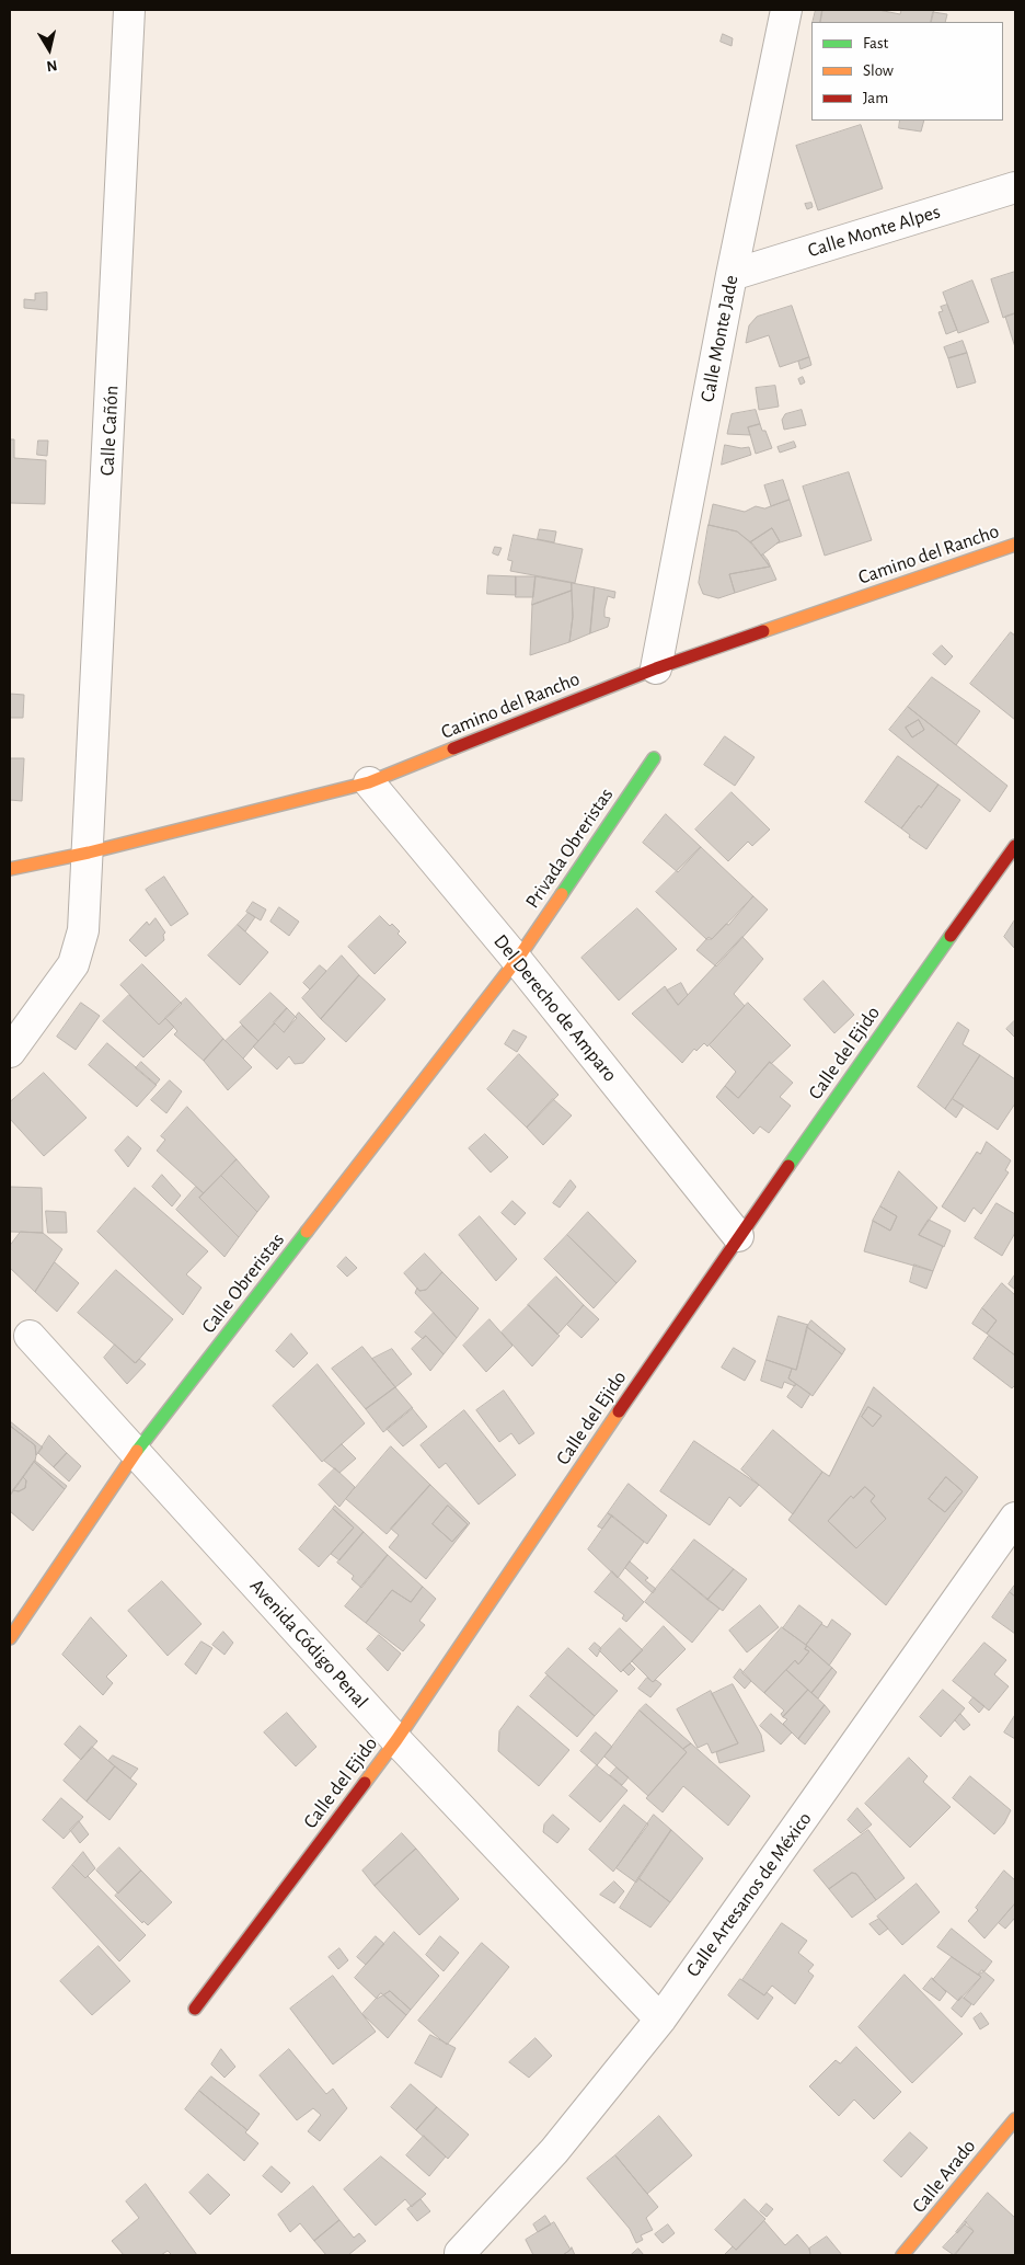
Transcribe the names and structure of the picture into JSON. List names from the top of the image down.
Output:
{
  "streets": {
    "street": [
      "Calle Monte Alpes",
      "Calle Monte Jade",
      "Calle Cañón",
      "Camino del Rancho",
      "Privada Obreristas",
      "Del Derecho de Amparo",
      "Calle del Ejido",
      "Calle Obreristas",
      "Avenida Código Penal",
      "Calle Artesanos de México",
      "Calle Arado"
    ]
  },
  "crossings": [
    ["Calle Monte Alpes", "Calle Monte Jade"],
    ["Calle Monte Jade", "Camino del Rancho"],
    ["Calle Cañón", "Camino del Rancho"],
    ["Camino del Rancho", "Del Derecho de Amparo"],
    ["Privada Obreristas", "Del Derecho de Amparo"],
    ["Privada Obreristas", "Calle Obreristas"],
    ["Del Derecho de Amparo", "Calle del Ejido"],
    ["Del Derecho de Amparo", "Calle Obreristas"],
    ["Calle del Ejido", "Avenida Código Penal"],
    ["Calle Obreristas", "Avenida Código Penal"],
    ["Avenida Código Penal", "Calle Artesanos de México"]
  ],
  "legend": ["Fast", "Slow", "Jam"],
  "north": "bottom"
}
